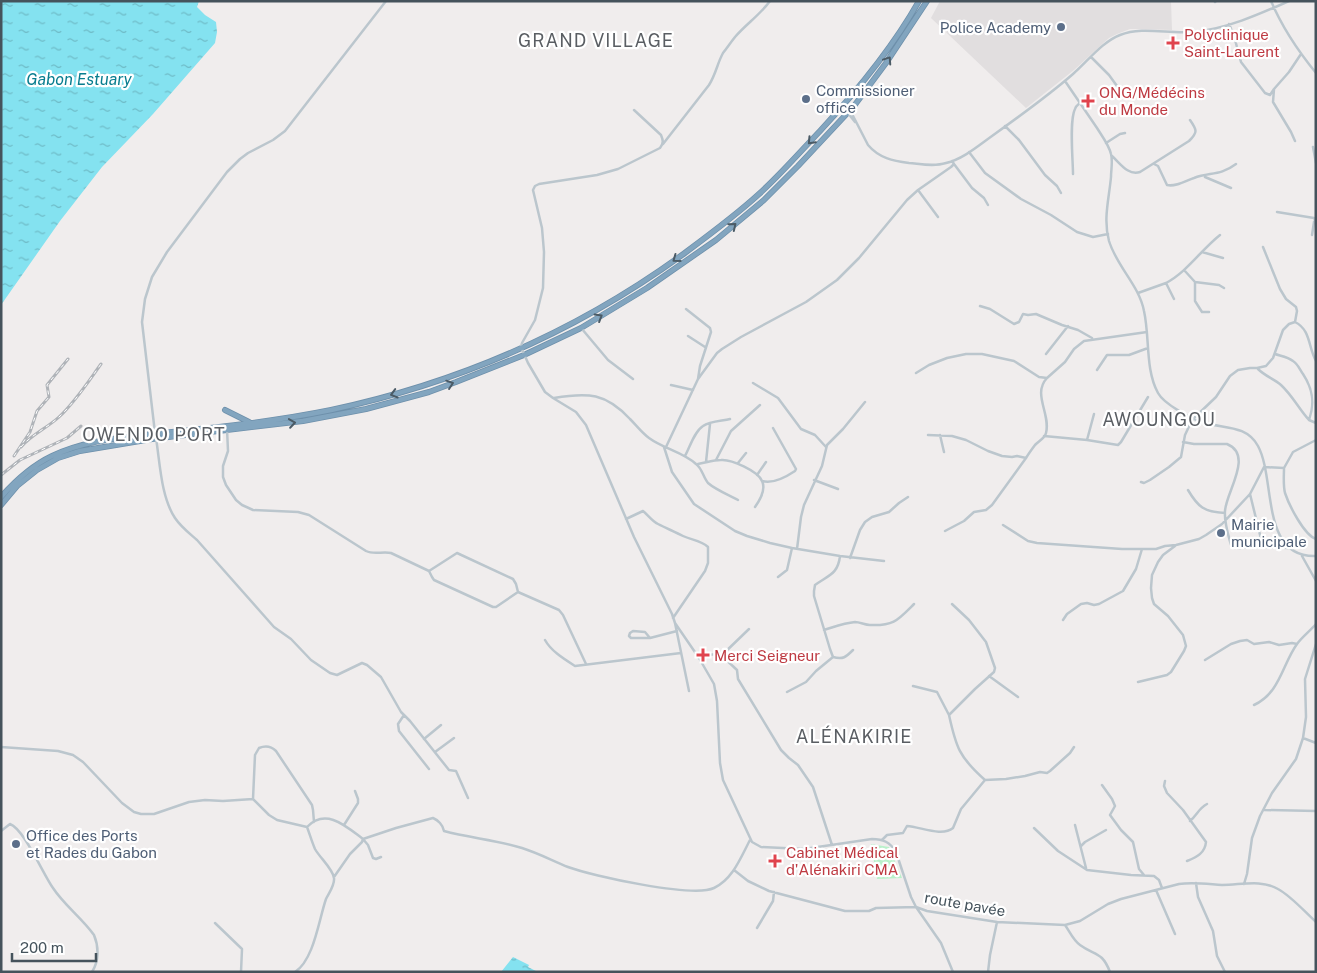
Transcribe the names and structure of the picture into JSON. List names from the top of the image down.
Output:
{
  "streets": {
    "street": ["route pavée"]
  },
  "districts": [
    "GRAND VILLAGE",
    "AWOUNGOU",
    "OWENDO PORT",
    "ALÉNAKIRIE"
  ],
  "water": ["Gabon Estuary"],
  "places": {
    "other": [
      "Police Academy",
      "Commissioner office",
      "Mairie municipale",
      "Office des Ports et Rades du Gabon"
    ],
    "health": [
      "Polyclinique Saint-Laurent",
      "ONG/Médécins du Monde",
      "Merci Seigneur",
      "Cabinet Médical d'Alénakiri CMA"
    ]
  },
  "scale_bar": "200 m"
}
